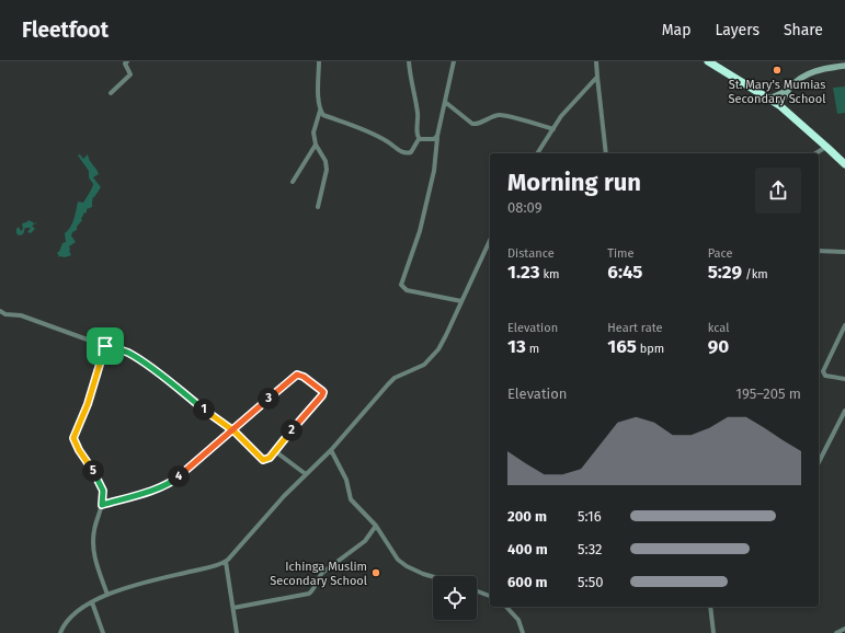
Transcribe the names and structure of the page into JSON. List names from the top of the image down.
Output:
{
  "places": ["St. Mary's Mumias Secondary School", "Ichinga Muslim Secondary School"],
  "page": {
    "header": "Fleetfoot",
    "nav": ["Map", "Layers", "Share"],
    "heading": ["Morning run", "08:09"],
    "stats": [
      ["Distance", "1.23 km"],
      ["Time", "6:45"],
      ["Pace", "5:29 /km"],
      ["Elevation", "13 m"],
      ["Heart rate", "165 bpm"],
      ["kcal", "90"]
    ],
    "chart": ["Elevation", "195–205 m"],
    "pins": [
      "3",
      "1",
      "2",
      "5",
      "4"
    ],
    "list": [
      {
        "name": "200 m",
        "note": "5:16"
      },
      {
        "name": "400 m",
        "note": "5:32"
      },
      {
        "name": "600 m",
        "note": "5:50"
      }
    ]
  }
}
